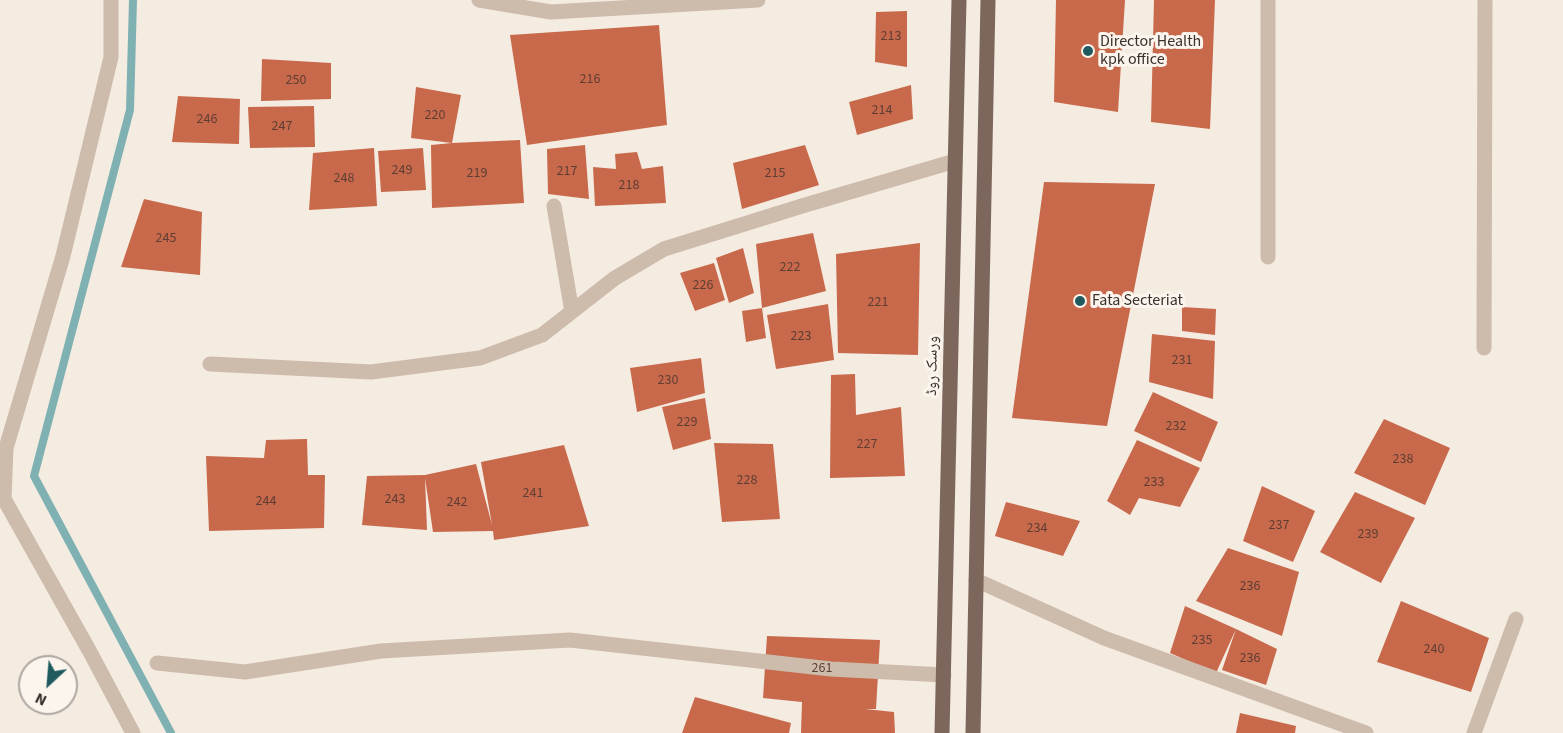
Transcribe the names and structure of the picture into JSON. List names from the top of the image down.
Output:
{
  "streets": {
    "main road": ["ورسک روڈ"]
  },
  "places": ["Director Health kpk office", "Fata Secteriat"],
  "house_numbers": [
    "213",
    "216",
    "250",
    "214",
    "220",
    "246",
    "247",
    "249",
    "217",
    "219",
    "215",
    "248",
    "218",
    "245",
    "222",
    "226",
    "221",
    "223",
    "231",
    "230",
    "229",
    "232",
    "227",
    "238",
    "228",
    "233",
    "241",
    "243",
    "244",
    "242",
    "237",
    "234",
    "239",
    "236",
    "235",
    "240",
    "236",
    "261"
  ],
  "north": "bottom left"
}
